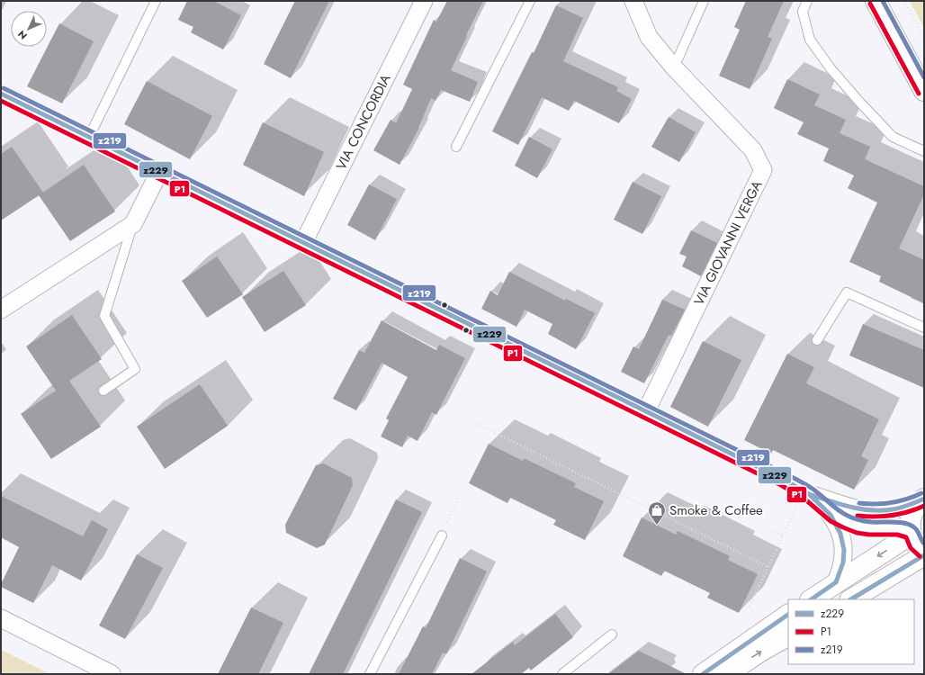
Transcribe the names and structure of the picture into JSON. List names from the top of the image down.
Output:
{
  "streets": {
    "street": ["VIA CONCORDIA", "VIA GIOVANNI VERGA"]
  },
  "places": {
    "shop": ["Smoke & Coffee"]
  },
  "lines": ["transit line z219", "transit line P1", "transit line z229"],
  "legend": ["z229", "P1", "z219"],
  "north": "bottom left"
}
